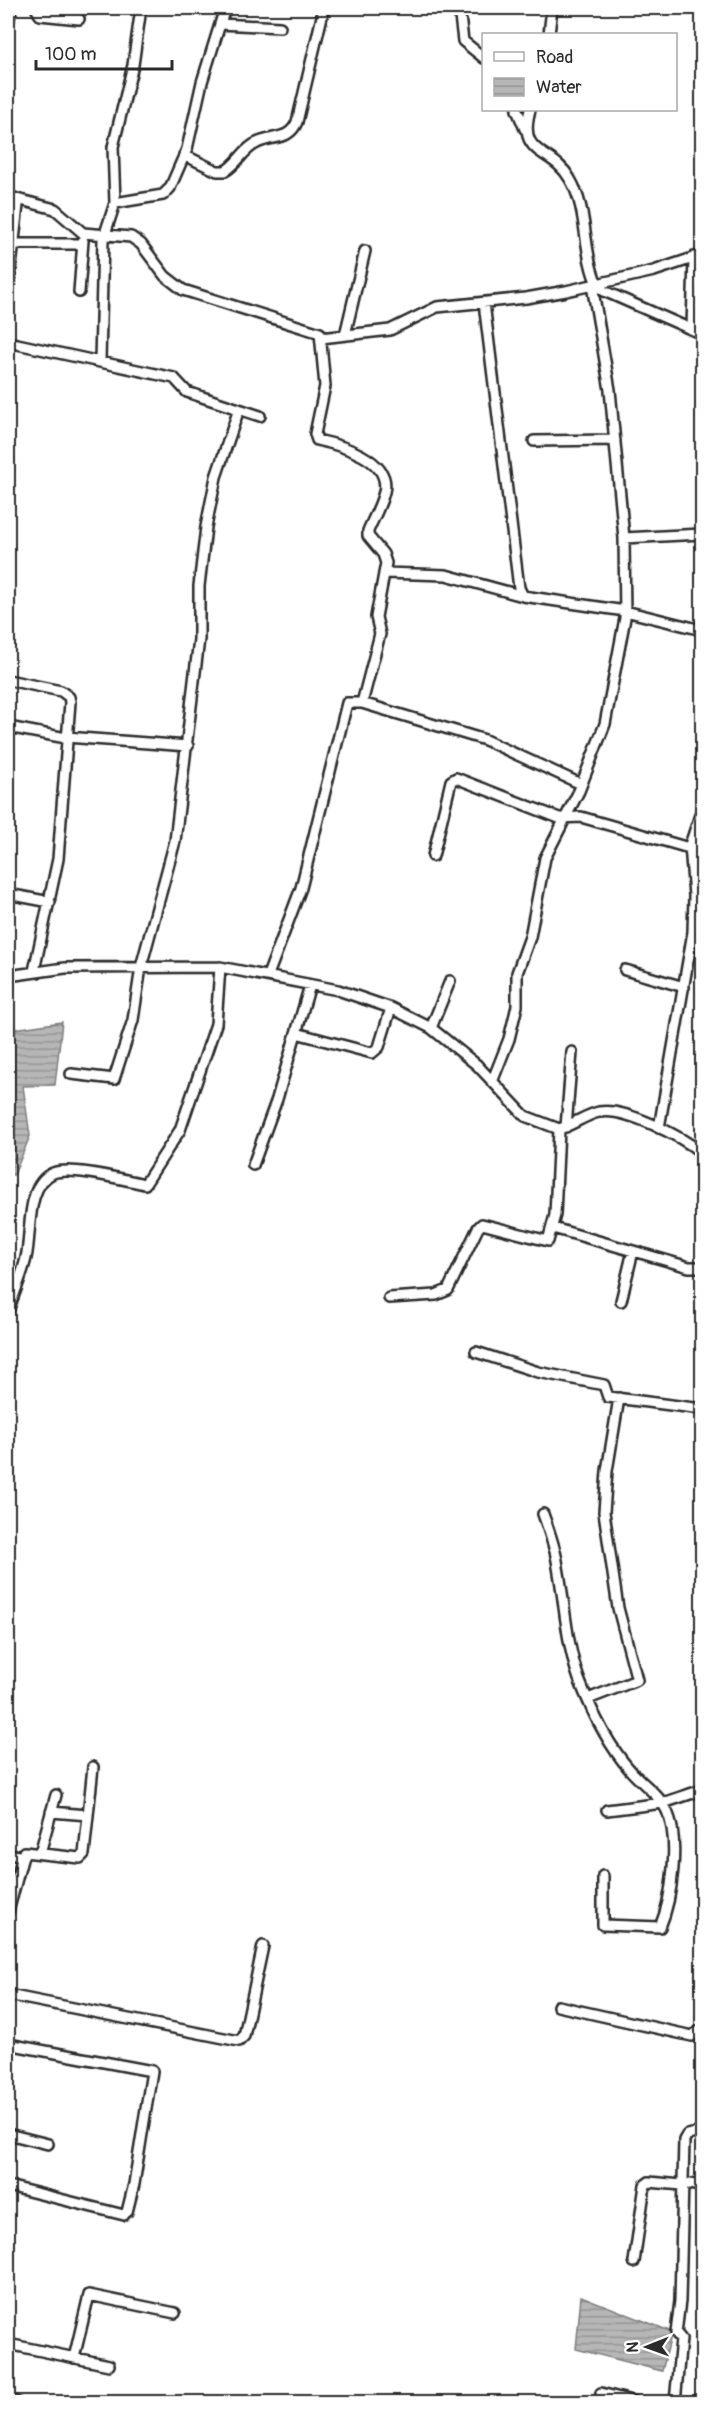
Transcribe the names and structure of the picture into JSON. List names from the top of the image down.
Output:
{
  "legend": ["Road", "Water"],
  "scale_bar": "100 m",
  "north": "left"
}
